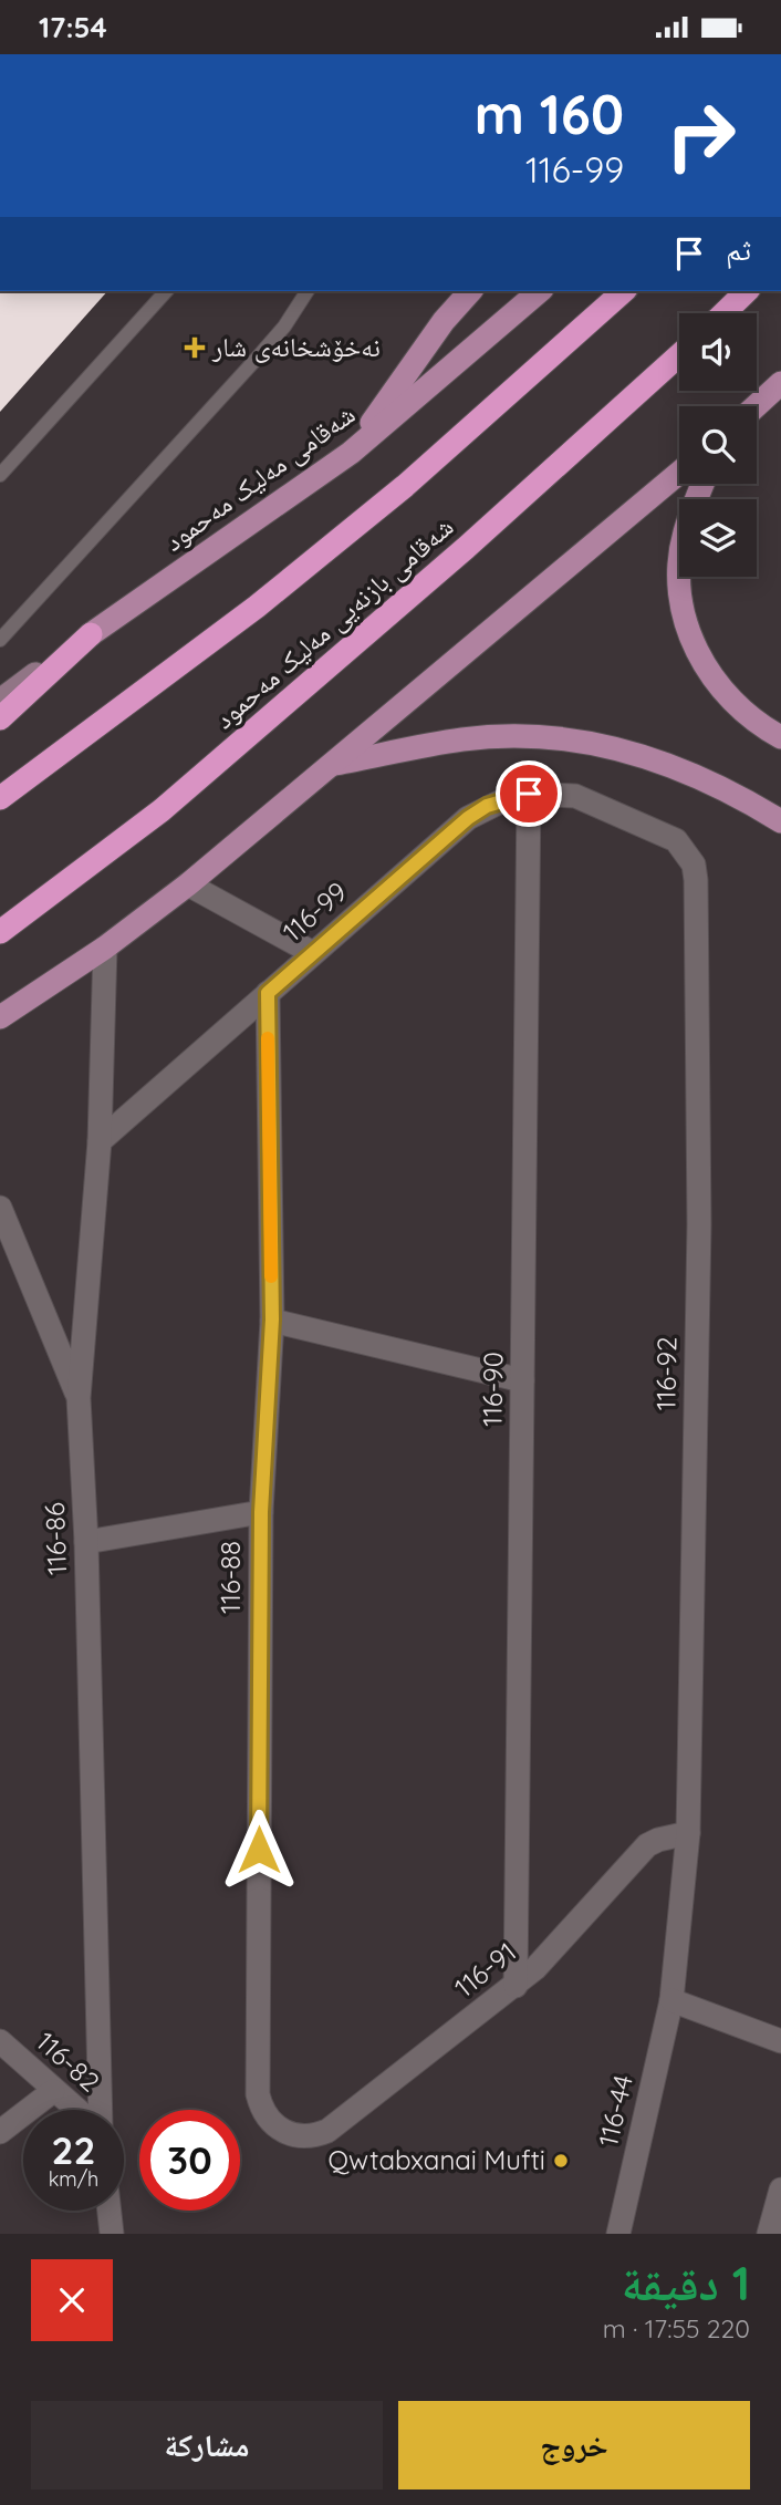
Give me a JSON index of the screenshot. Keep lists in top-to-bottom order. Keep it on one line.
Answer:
{"streets":{"highway":["شەقامی بازنەیی مەلیک مەحمود"],"main road":["شەقامی مەلیک مەحمود"],"street":["116-99","116-92","116-90","116-86","116-88","116-91","116-82","116-44"]},"crossings":[["116-99","116-92"],["116-99","116-90"],["116-99","116-86"],["116-99","116-88"],["116-92","116-91"],["116-92","116-44"],["116-90","116-91"],["116-88","116-91"]],"places":{"health":["نەخۆشخانەی شار"],"other":["Qwtabxanai Mufti"]},"page":{"status":"17:54","turn":["160 m","116-99"],"then":"ثم","speed":"22 km/h","limit":"30","heading":["1 دقيقة","220 m · 17:55"],"buttons":["خروج","مشاركة"]}}
